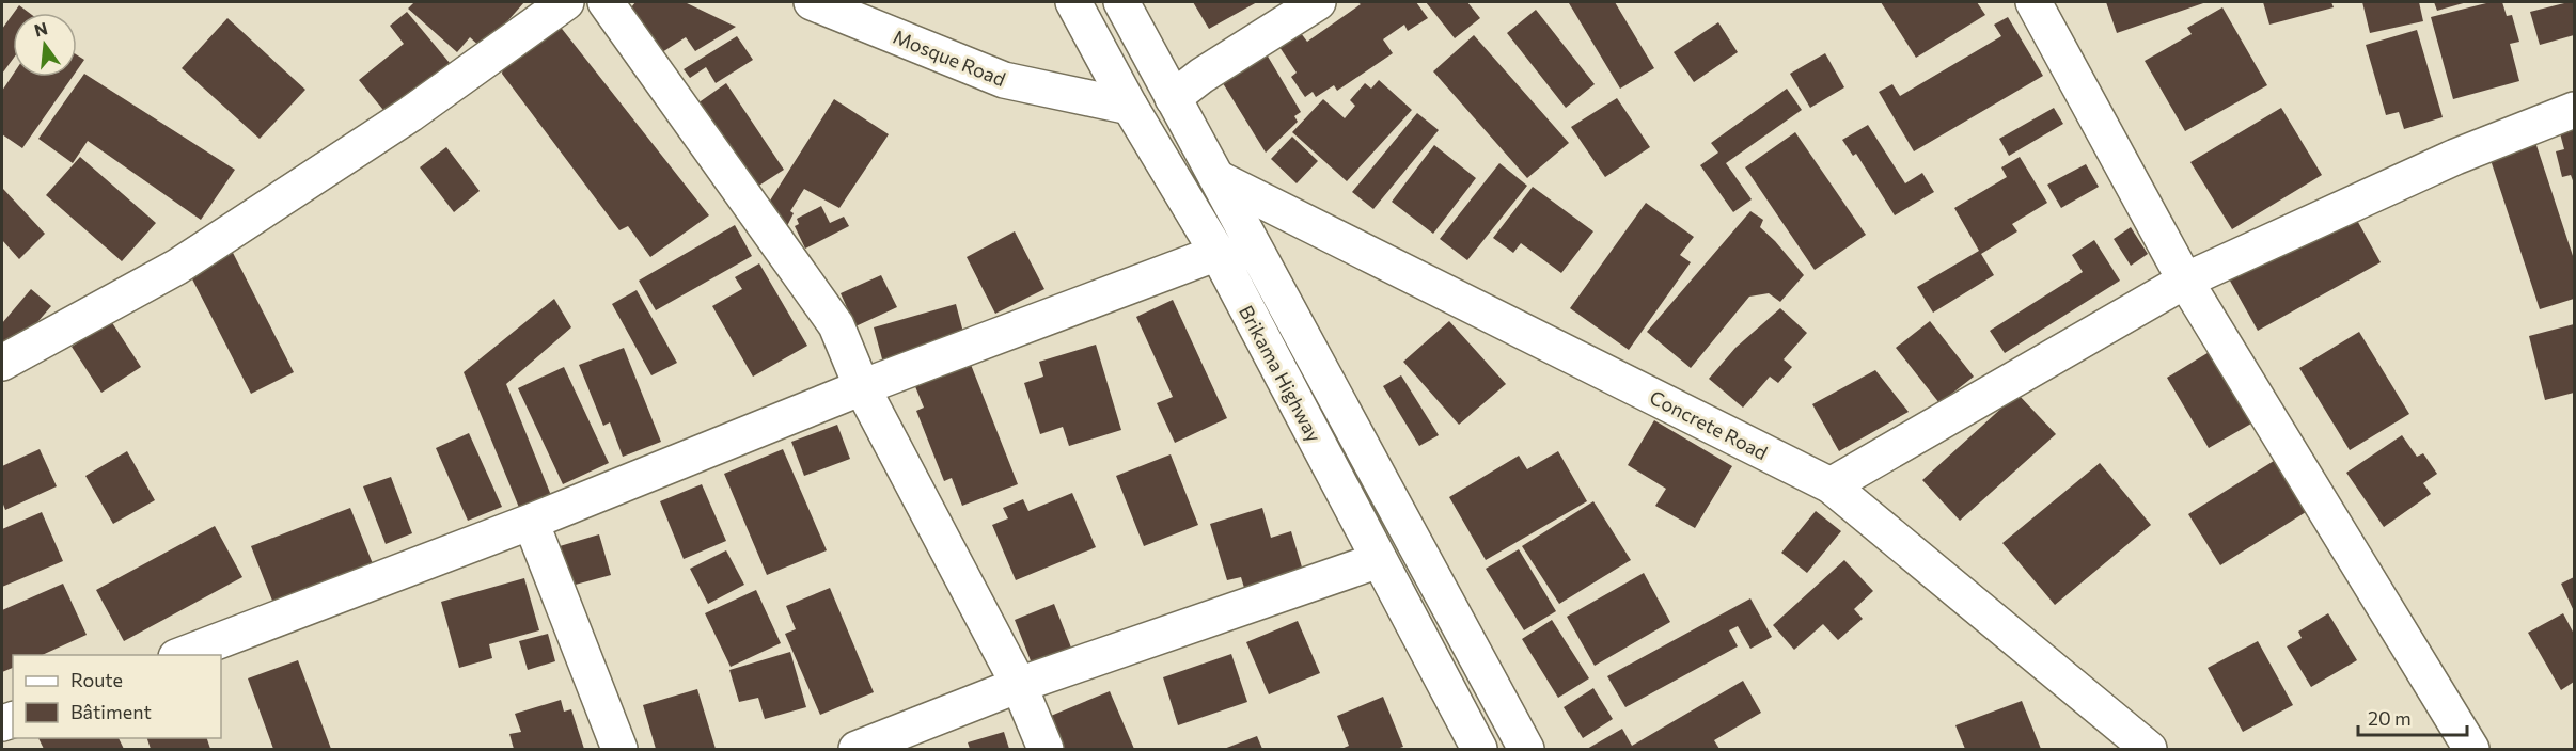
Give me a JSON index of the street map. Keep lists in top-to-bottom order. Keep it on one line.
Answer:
{"streets":{"main road":["Mosque Road","Brikama Highway","Concrete Road"]},"crossings":[["Mosque Road","Brikama Highway"],["Brikama Highway","Concrete Road"]],"legend":["Route","Bâtiment"],"scale_bar":"20 m","north":"top"}
